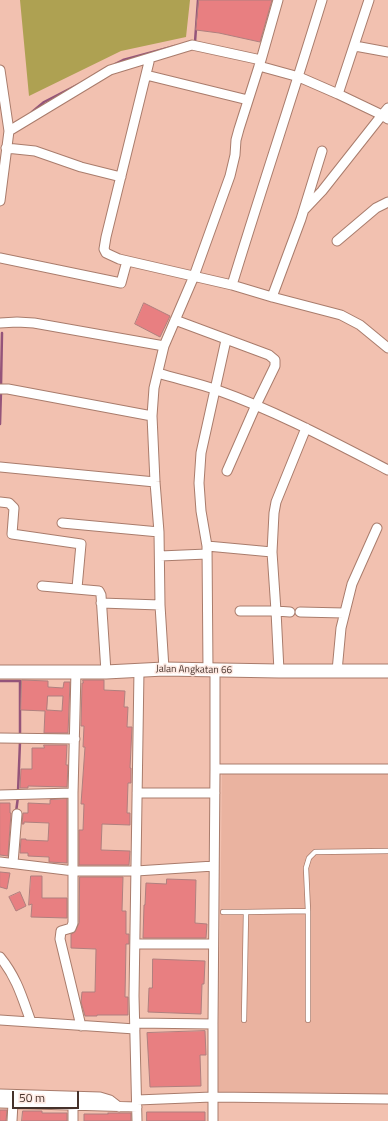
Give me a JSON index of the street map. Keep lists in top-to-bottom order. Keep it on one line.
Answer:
{"streets":{"street":["Jalan Angkatan 66"]},"scale_bar":"50 m"}
